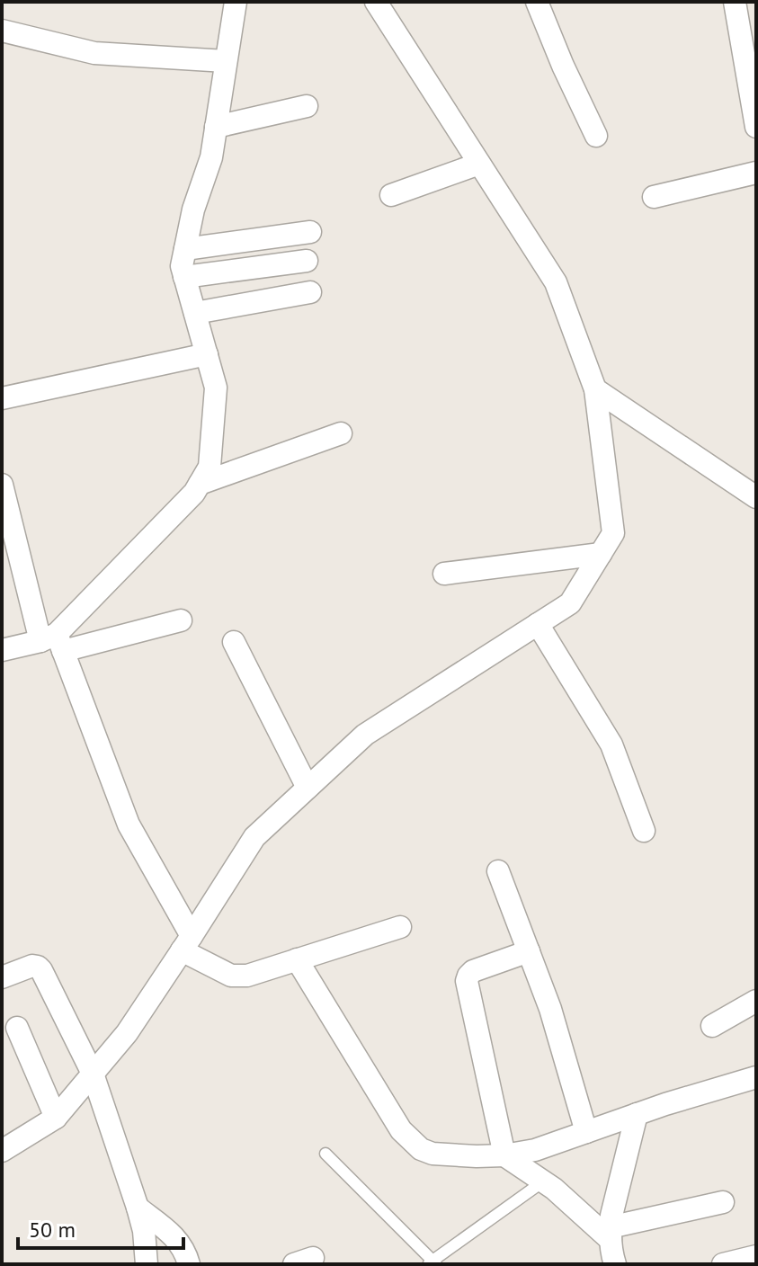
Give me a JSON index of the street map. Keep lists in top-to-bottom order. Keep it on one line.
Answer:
{"scale_bar":"50 m"}
